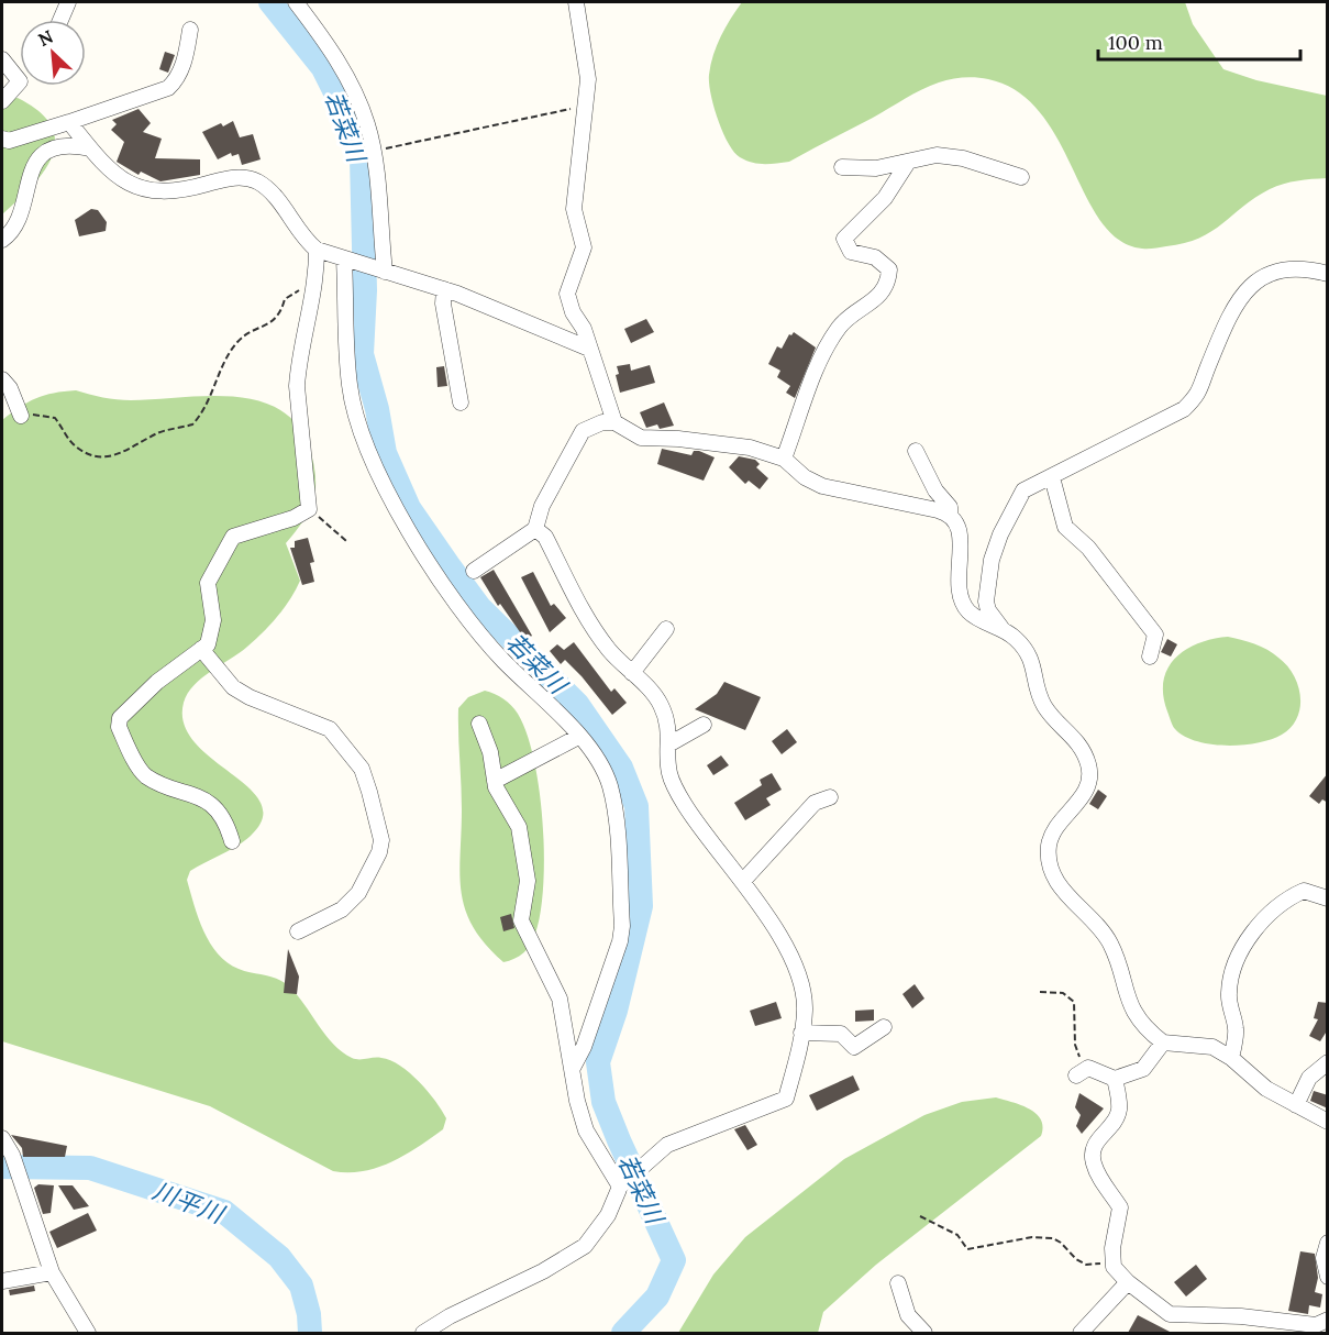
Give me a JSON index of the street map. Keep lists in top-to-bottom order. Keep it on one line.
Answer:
{"water":["若菜川","川平川"],"scale_bar":"100 m","north":"top left"}
